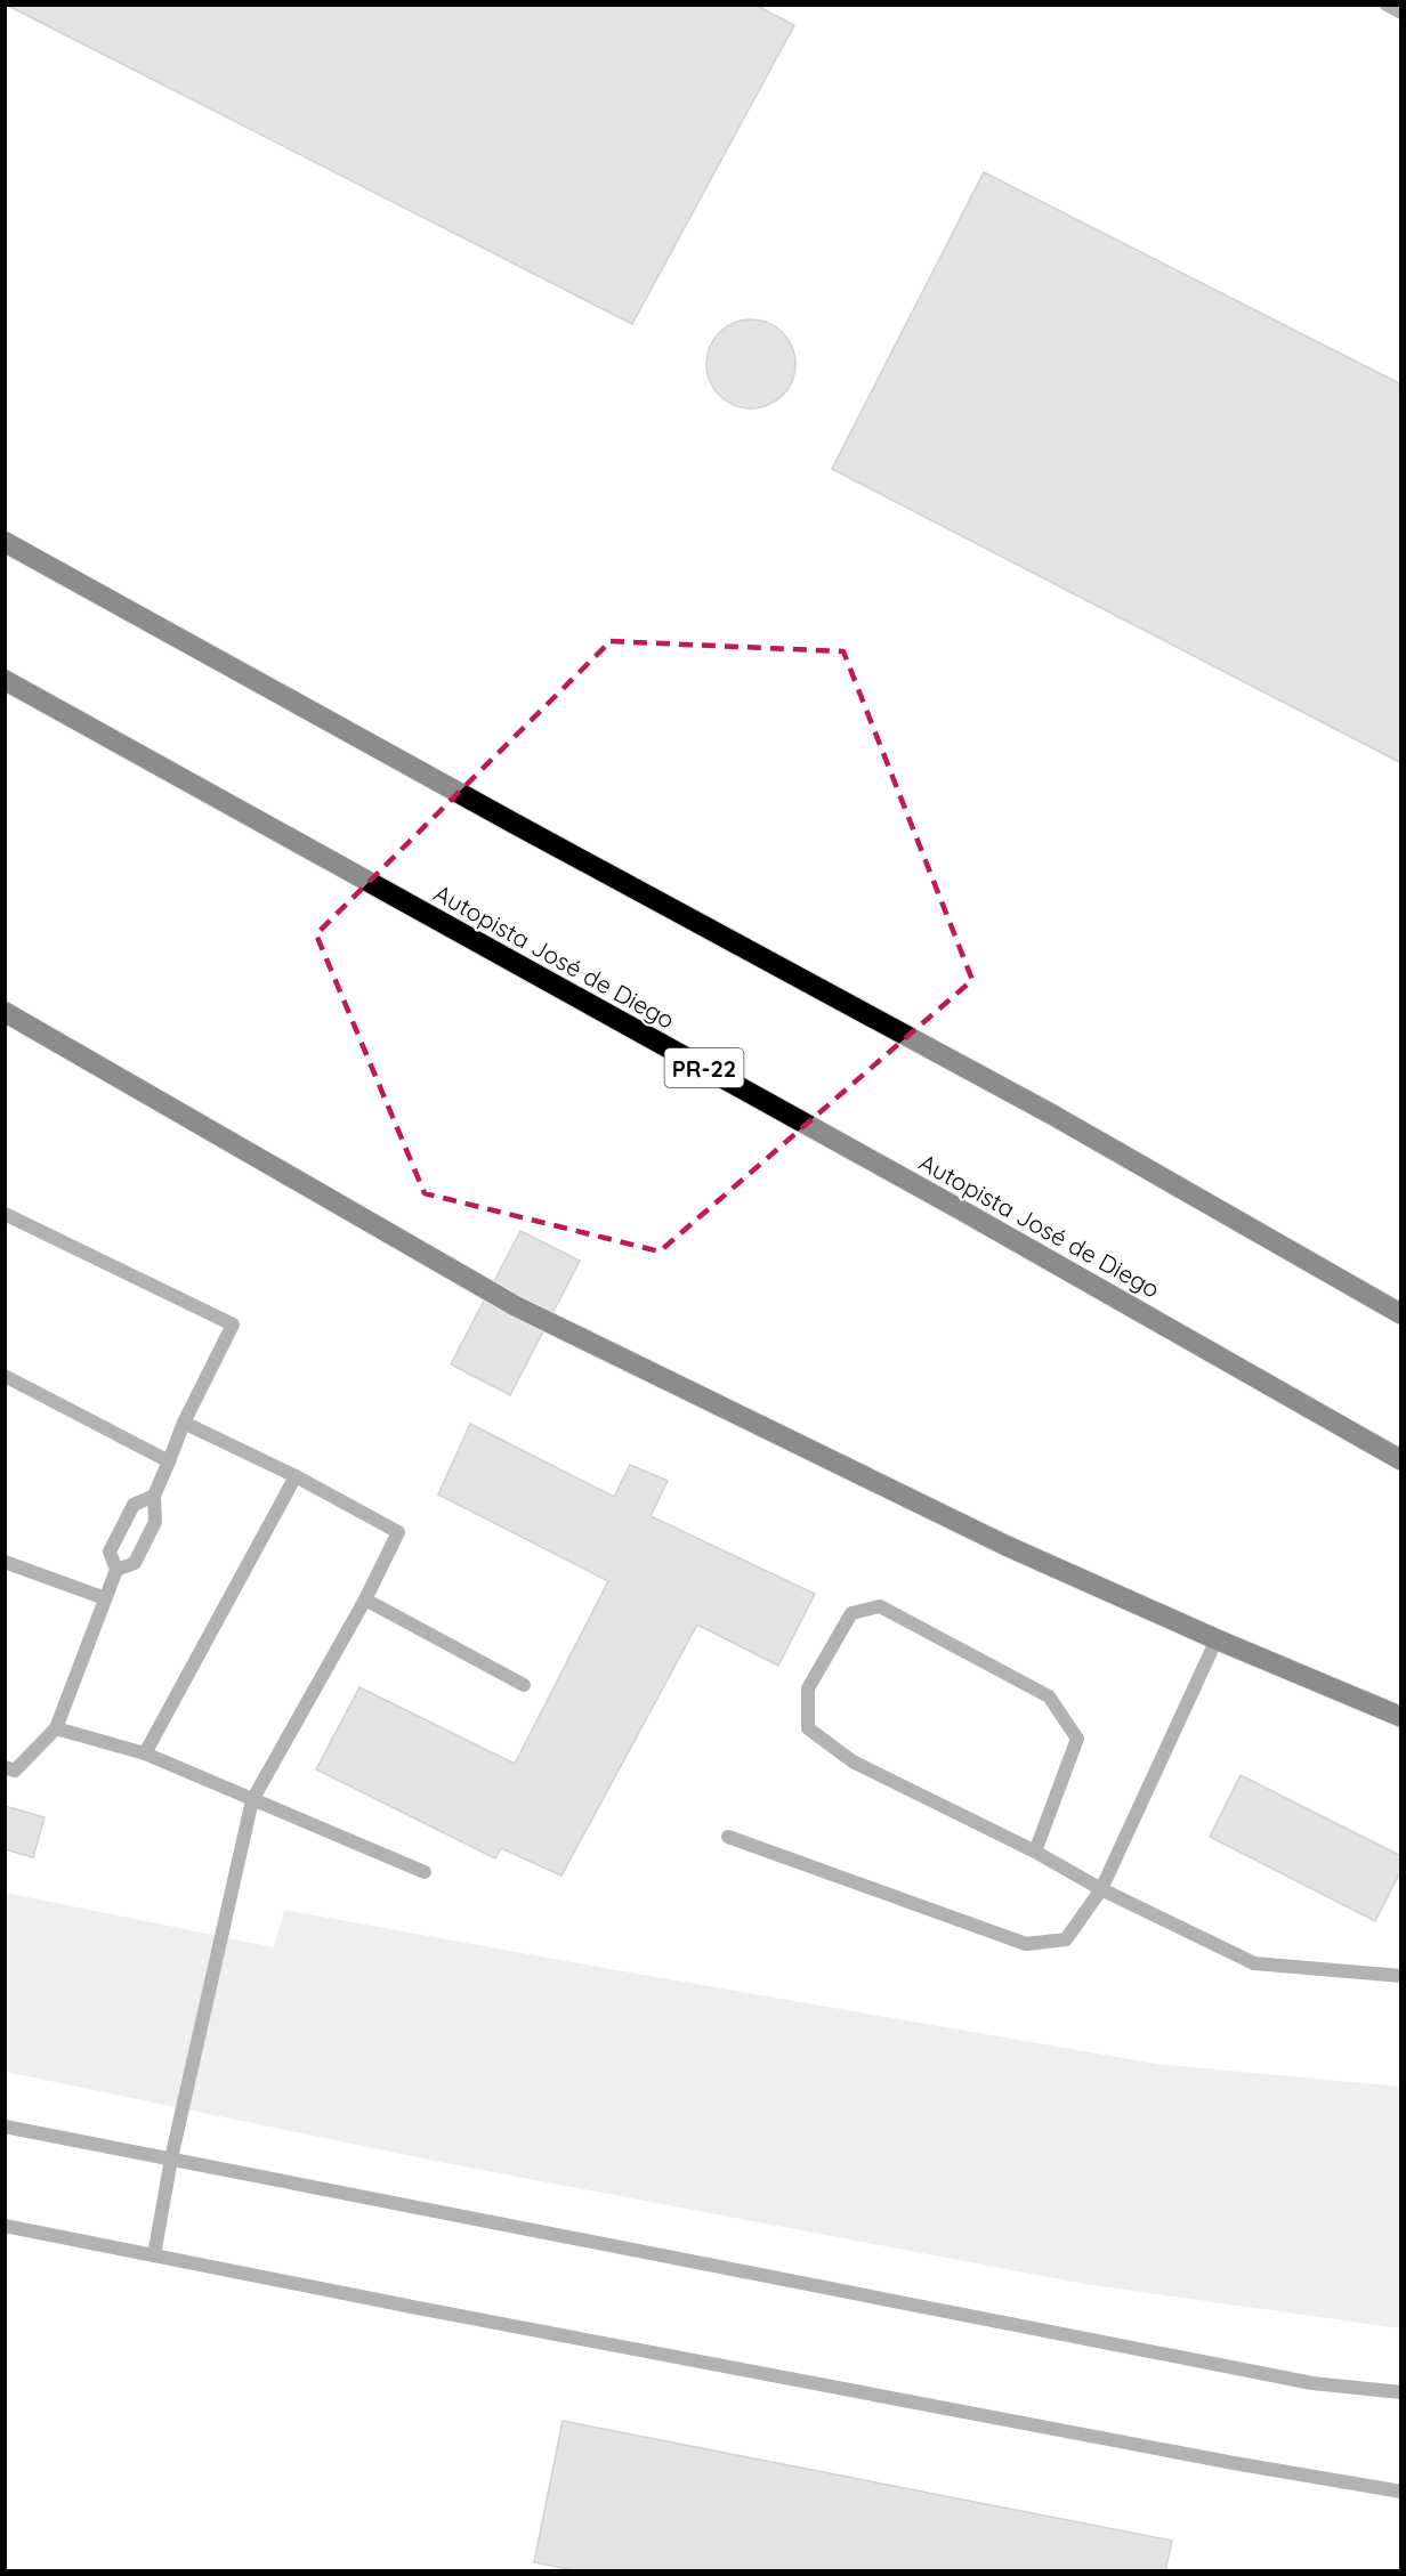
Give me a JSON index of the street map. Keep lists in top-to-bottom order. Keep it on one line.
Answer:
{"streets":{"highway":["Autopista José de Diego","PR-22"]}}
